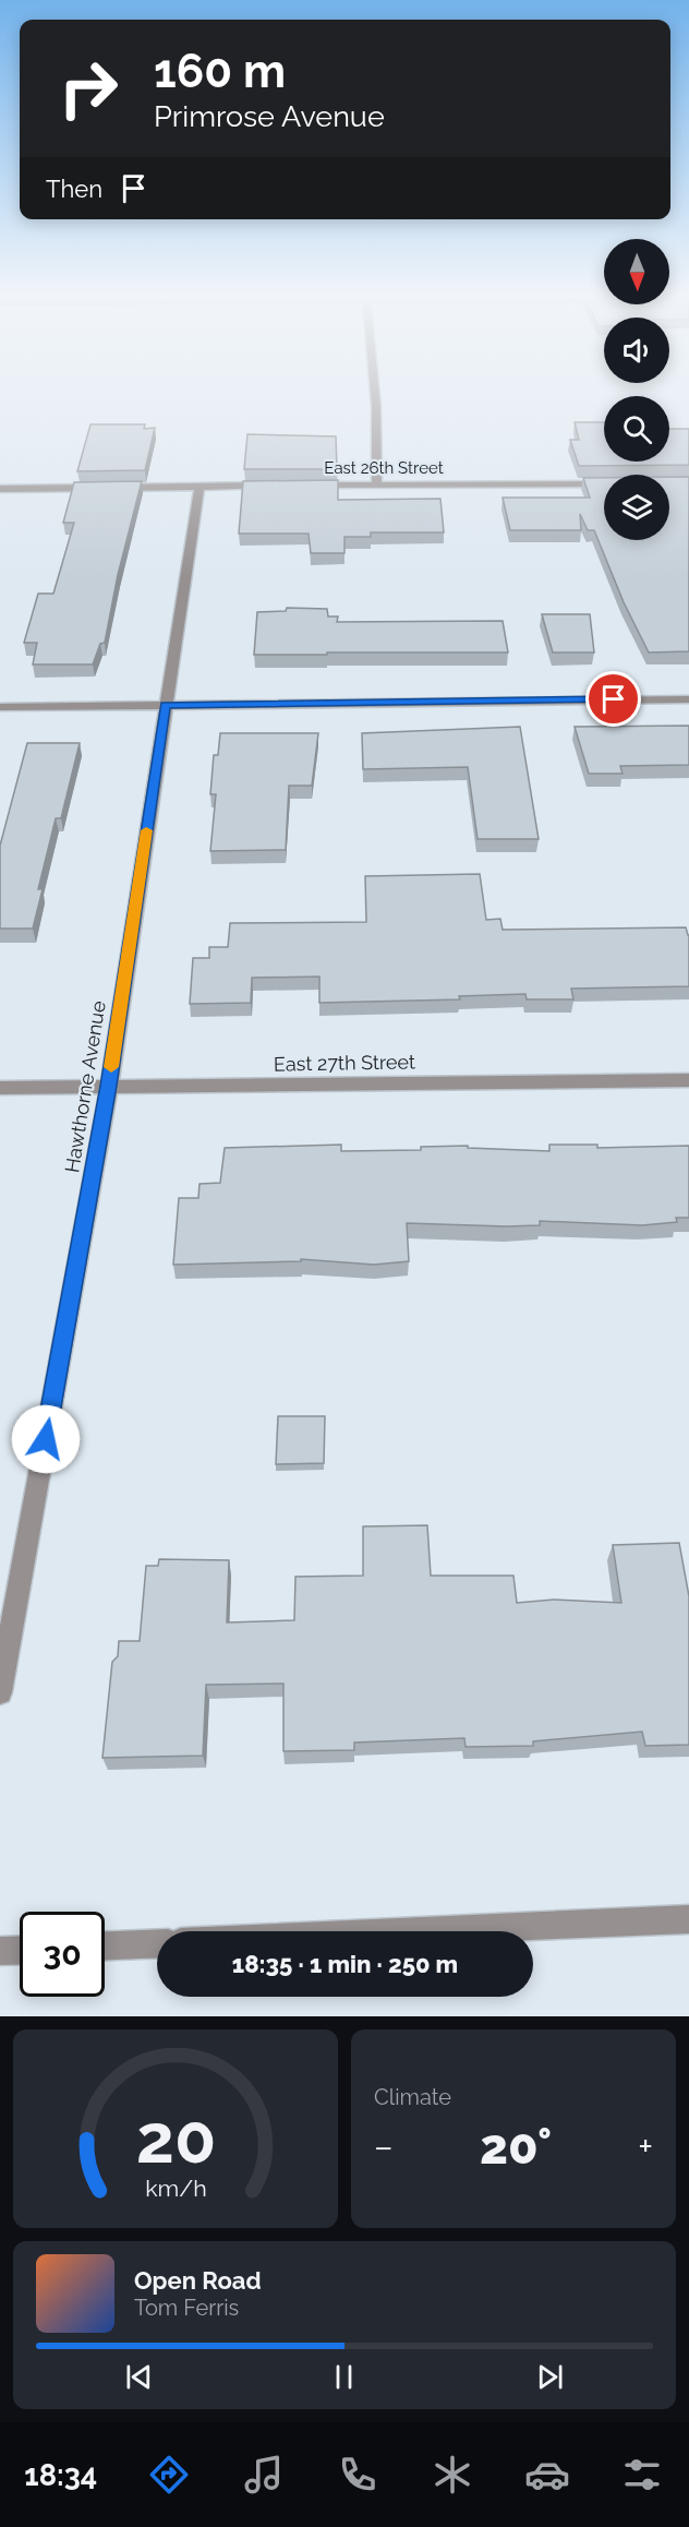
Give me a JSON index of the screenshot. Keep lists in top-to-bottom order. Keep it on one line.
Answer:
{"streets":{"street":["East 26th Street","East 27th Street","Hawthorne Avenue"]},"crossings":[["East 27th Street","Hawthorne Avenue"]],"north":"bottom","page":{"turn":["160 m","Primrose Avenue"],"then":"Then","limit":"30","trip":"18:35 · 1 min · 250 m","tile":"Climate","heat":["−","20°","+"],"song":["Open Road","Tom Ferris"],"tabs":"18:34","gauge":["20","km/h"]}}
